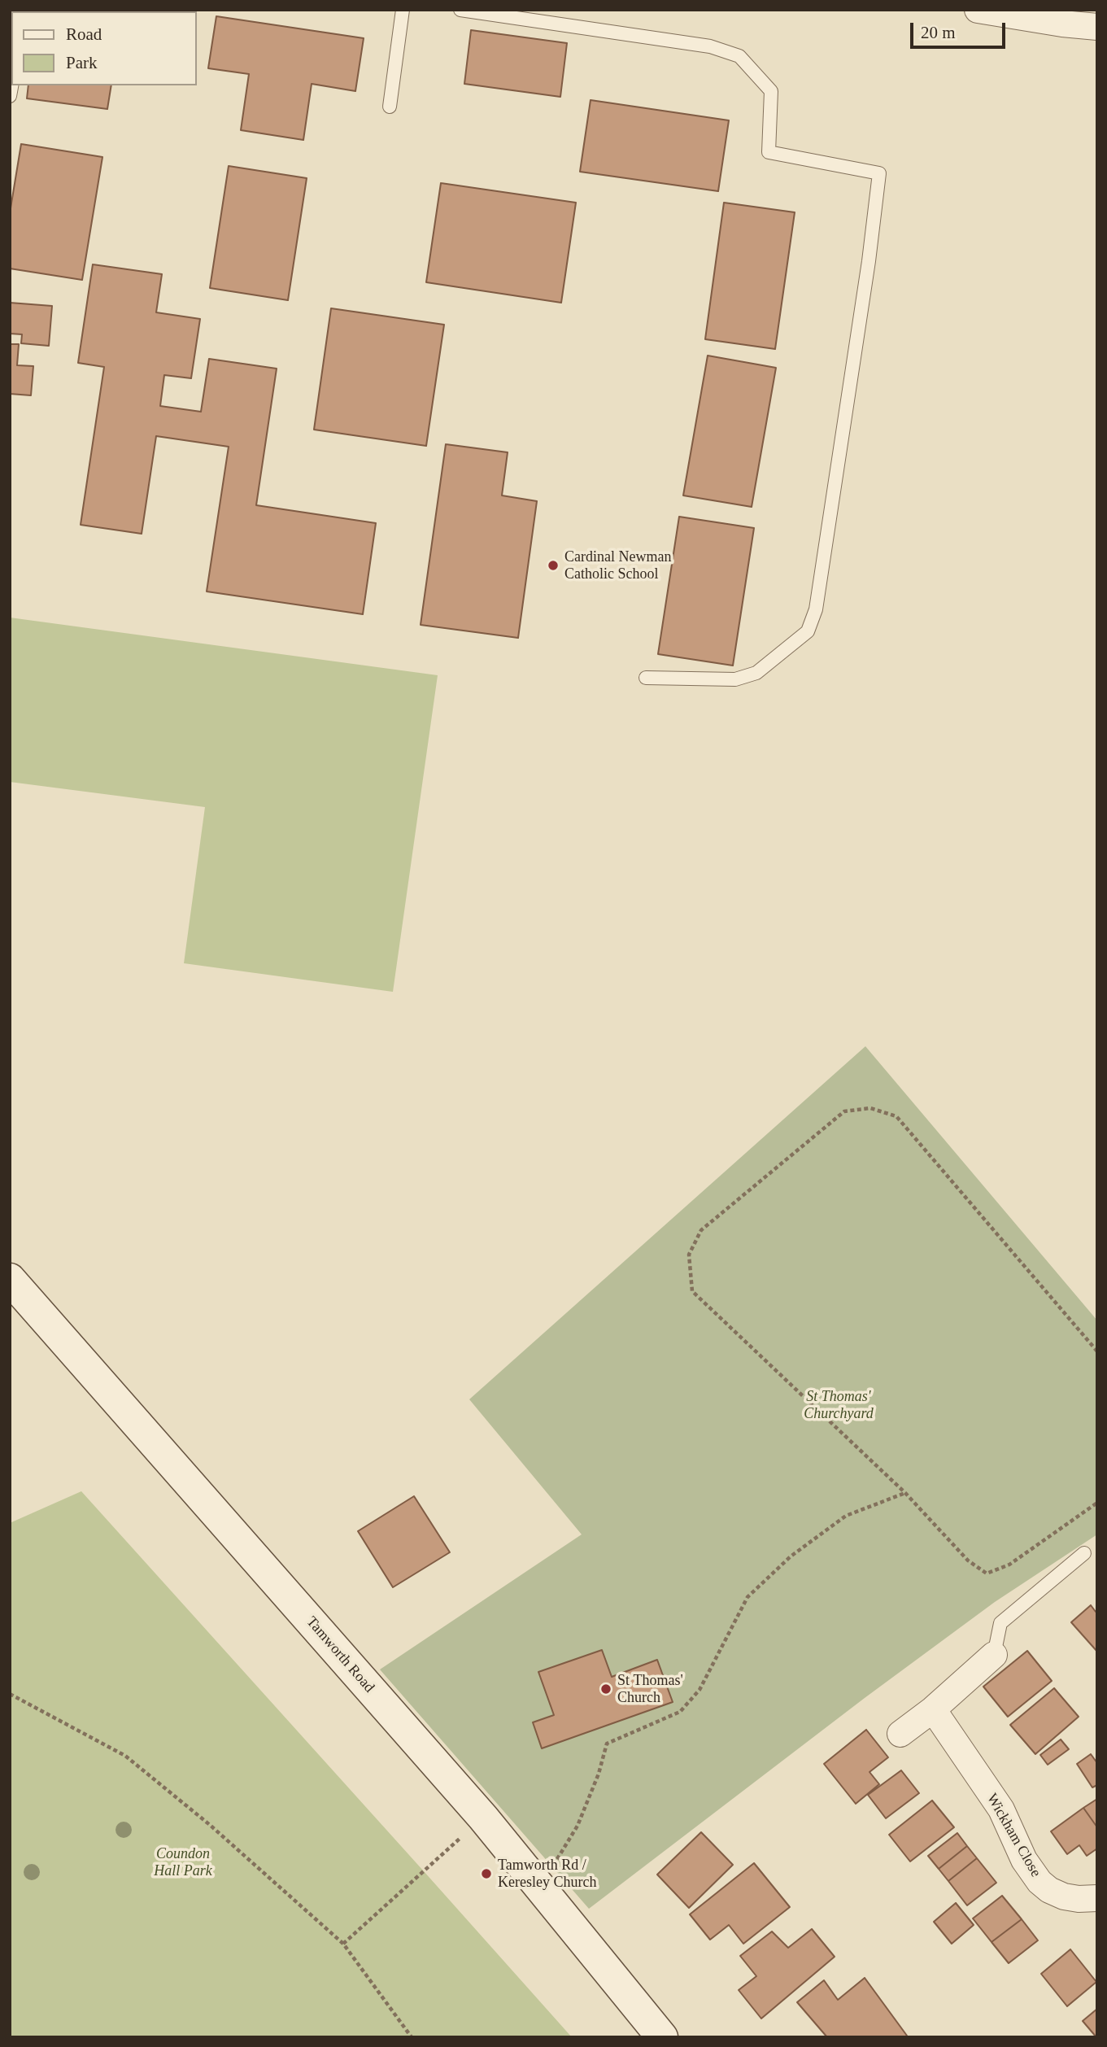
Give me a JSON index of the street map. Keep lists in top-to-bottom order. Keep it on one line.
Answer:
{"streets":{"main road":["Tamworth Road"],"street":["Wickham Close"]},"parks":["St Thomas' Churchyard","Coundon Hall Park"],"places":["Cardinal Newman Catholic School","St Thomas' Church","Tamworth Rd / Keresley Church"],"legend":["Road","Park"],"scale_bar":"20 m"}
